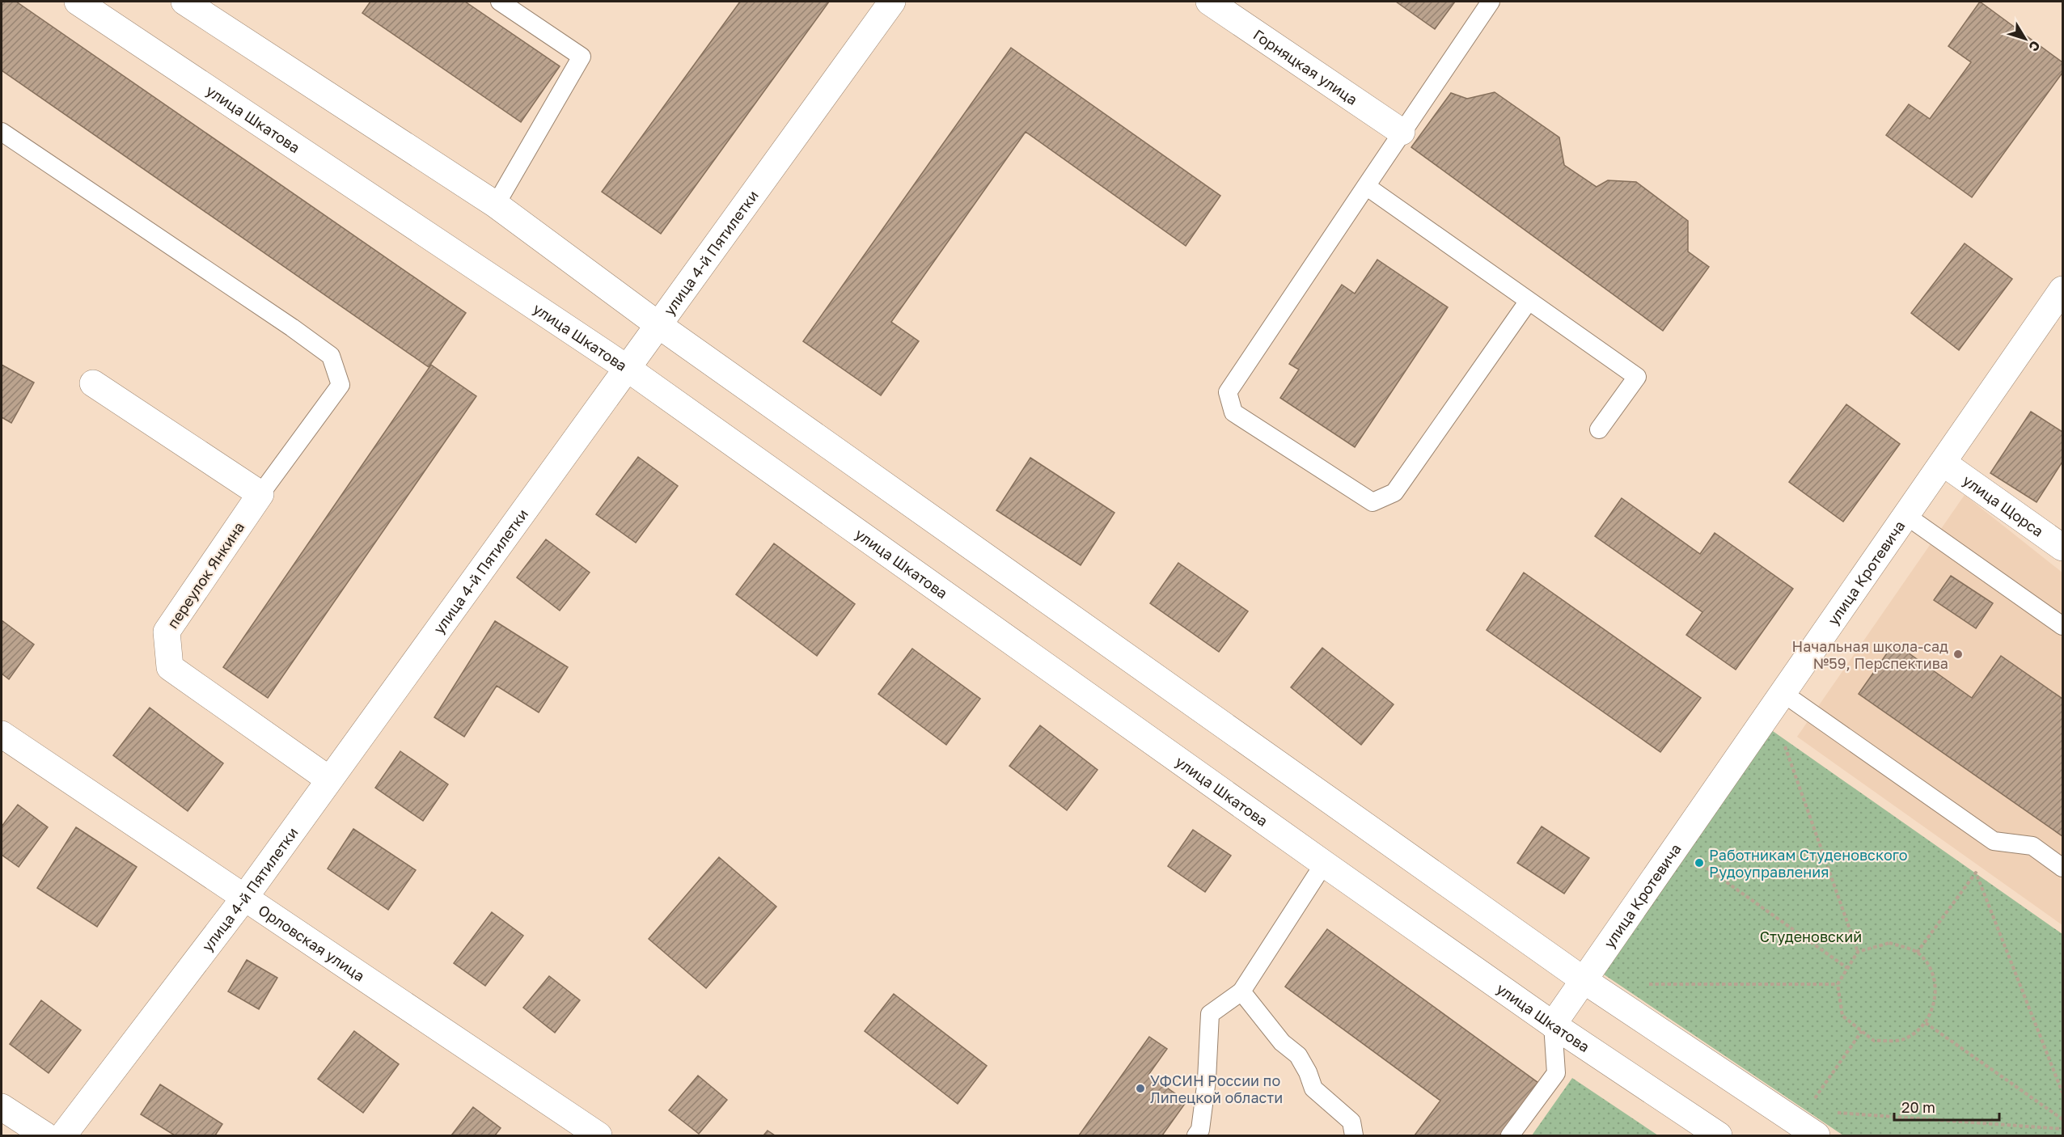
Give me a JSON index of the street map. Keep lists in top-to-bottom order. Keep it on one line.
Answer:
{"streets":{"street":["Горняцкая улица","улица Шкатова","улица 4-й Пятилетки","улица Щорса","улица Кротевича","переулок Янкина","Орловская улица"]},"crossings":[["улица Шкатова","улица 4-й Пятилетки"],["улица Шкатова","улица Кротевича"],["улица 4-й Пятилетки","переулок Янкина"],["улица 4-й Пятилетки","Орловская улица"],["улица Щорса","улица Кротевича"]],"parks":["Студеновский"],"places":["Начальная школа-сад №59, Перспектива","Работникам Студеновского Рудоуправления","УФСИН России по Липецкой области"],"scale_bar":"20 m","north":"bottom right"}
